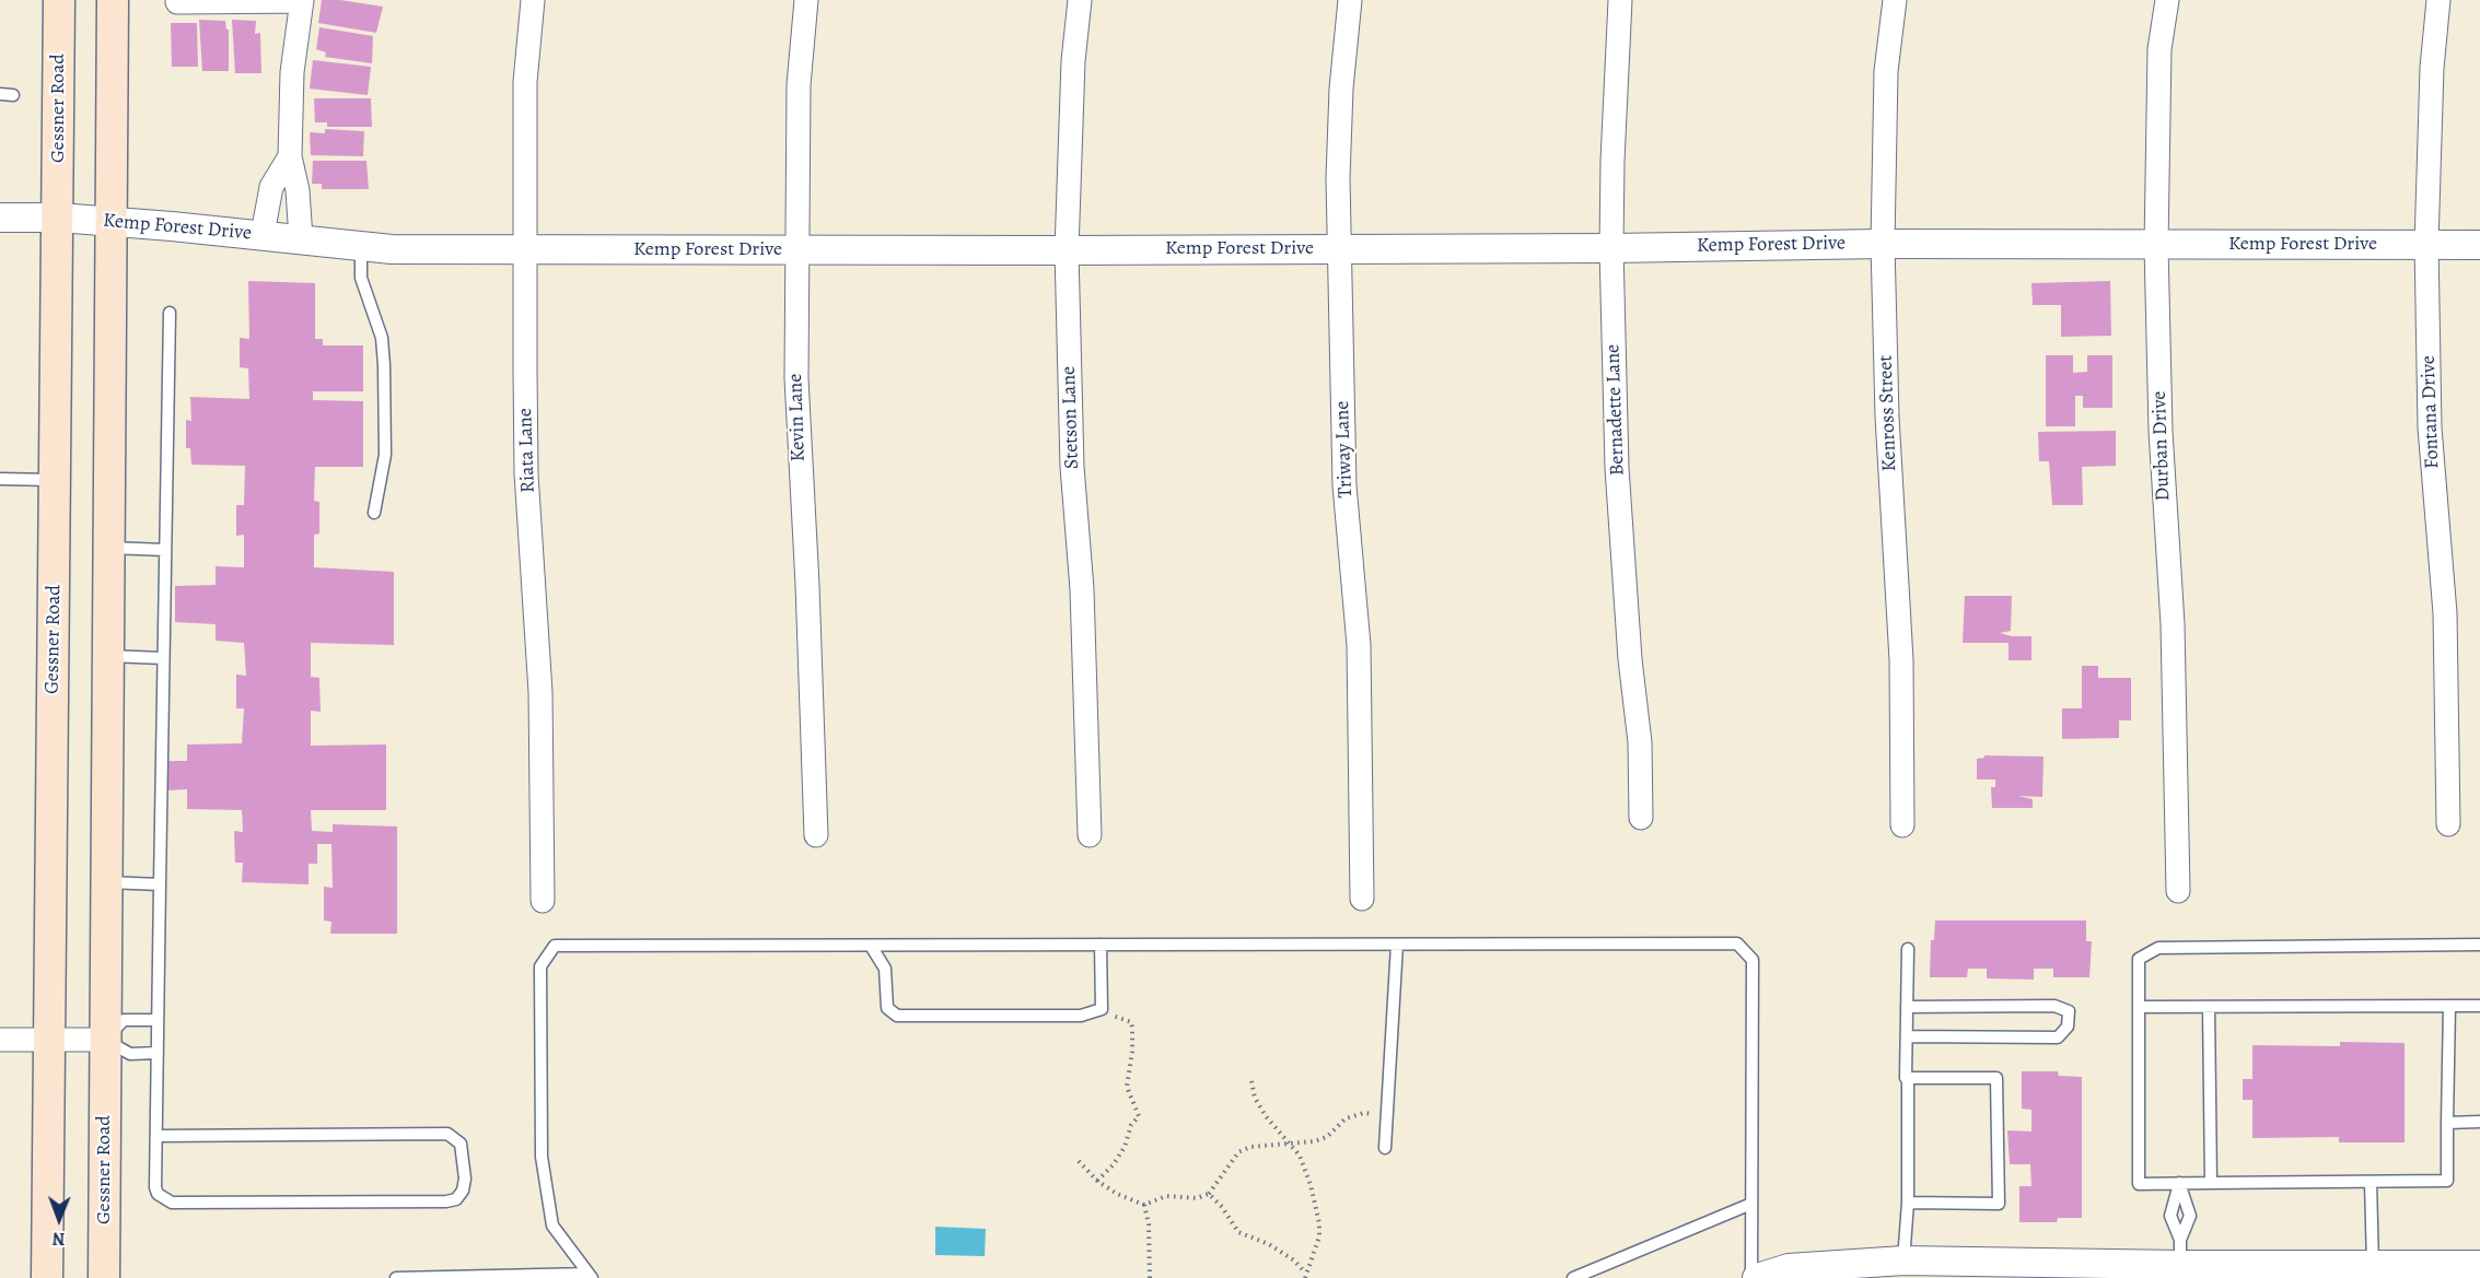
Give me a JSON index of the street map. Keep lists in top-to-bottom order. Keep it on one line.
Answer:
{"streets":{"main road":["Gessner Road"],"street":["Kemp Forest Drive","Bernadette Lane","Fontana Drive","Kenross Street","Kevin Lane","Stetson Lane","Durban Drive","Triway Lane","Riata Lane"]},"crossings":[["Gessner Road","Kemp Forest Drive"],["Kemp Forest Drive","Bernadette Lane"],["Kemp Forest Drive","Fontana Drive"],["Kemp Forest Drive","Kenross Street"],["Kemp Forest Drive","Kevin Lane"],["Kemp Forest Drive","Stetson Lane"],["Kemp Forest Drive","Durban Drive"],["Kemp Forest Drive","Triway Lane"],["Kemp Forest Drive","Riata Lane"]],"north":"bottom"}
